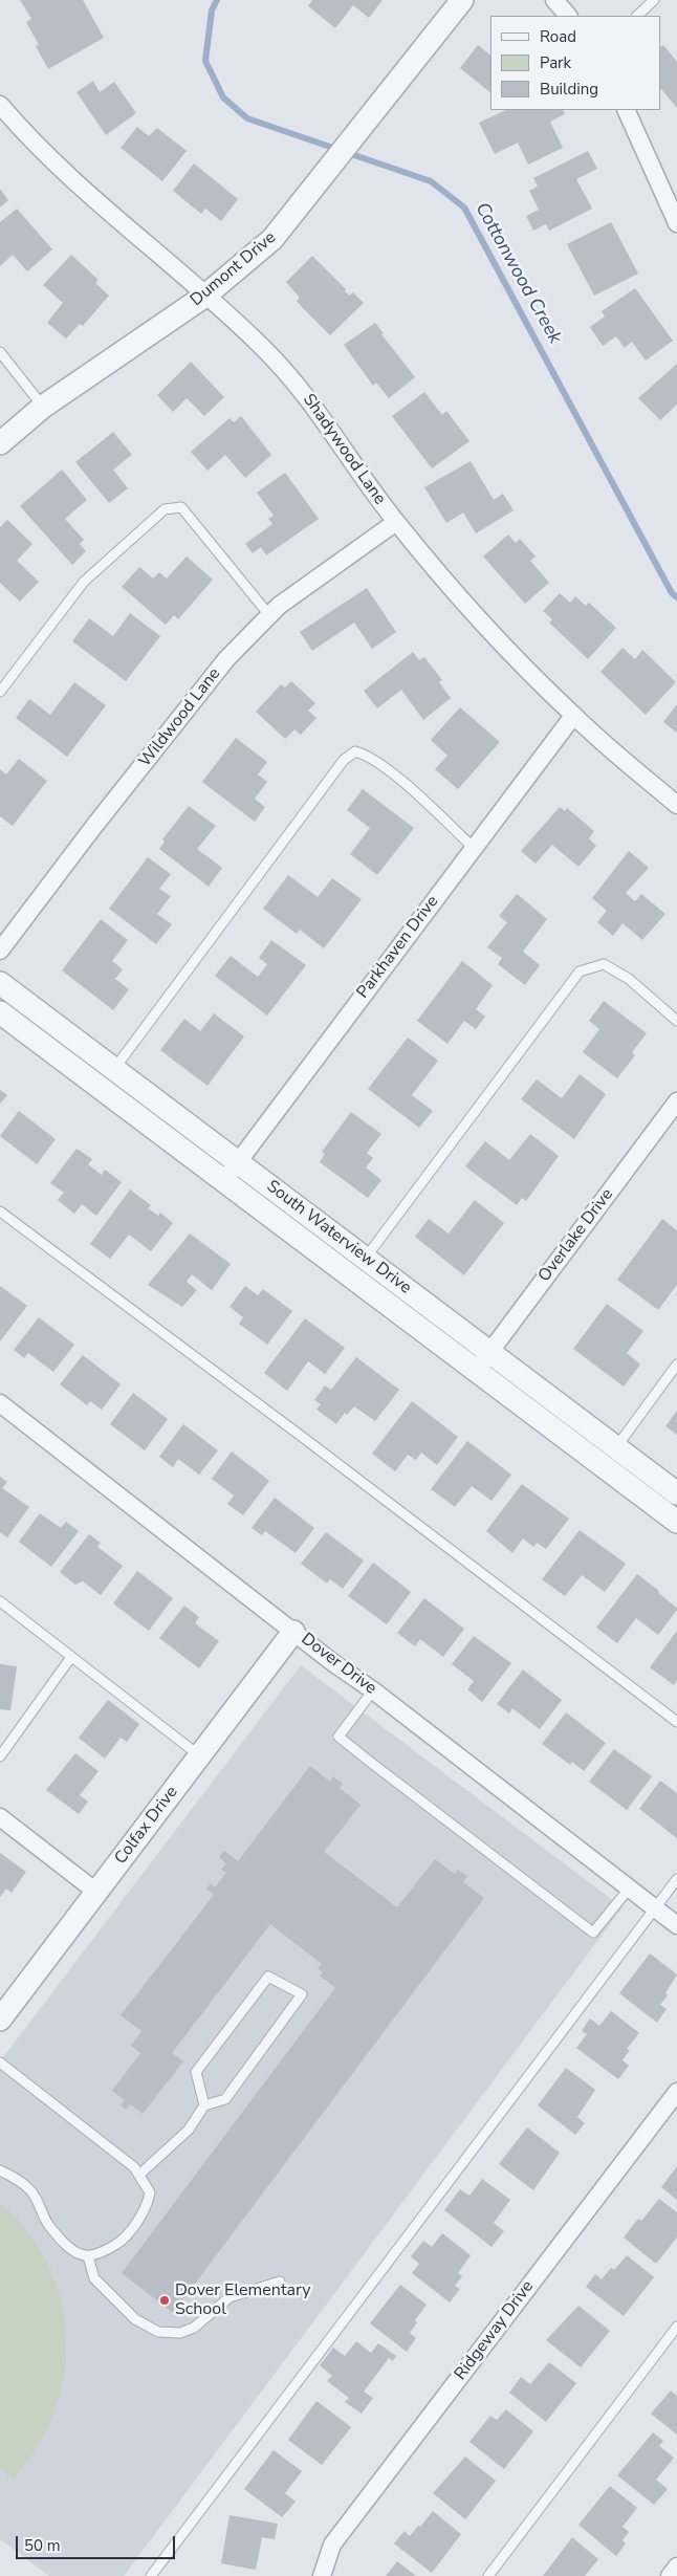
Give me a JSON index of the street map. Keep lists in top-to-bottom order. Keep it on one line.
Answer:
{"streets":{"street":["Dumont Drive","Shadywood Lane","Wildwood Lane","Parkhaven Drive","Overlake Drive","South Waterview Drive","Dover Drive","Colfax Drive","Ridgeway Drive"]},"crossings":[["Dumont Drive","Shadywood Lane"],["Shadywood Lane","Wildwood Lane"],["Shadywood Lane","Parkhaven Drive"],["Parkhaven Drive","South Waterview Drive"],["Overlake Drive","South Waterview Drive"],["Dover Drive","Colfax Drive"]],"water":["Cottonwood Creek"],"places":["Dover Elementary School"],"legend":["Road","Park","Building"],"scale_bar":"50 m"}
